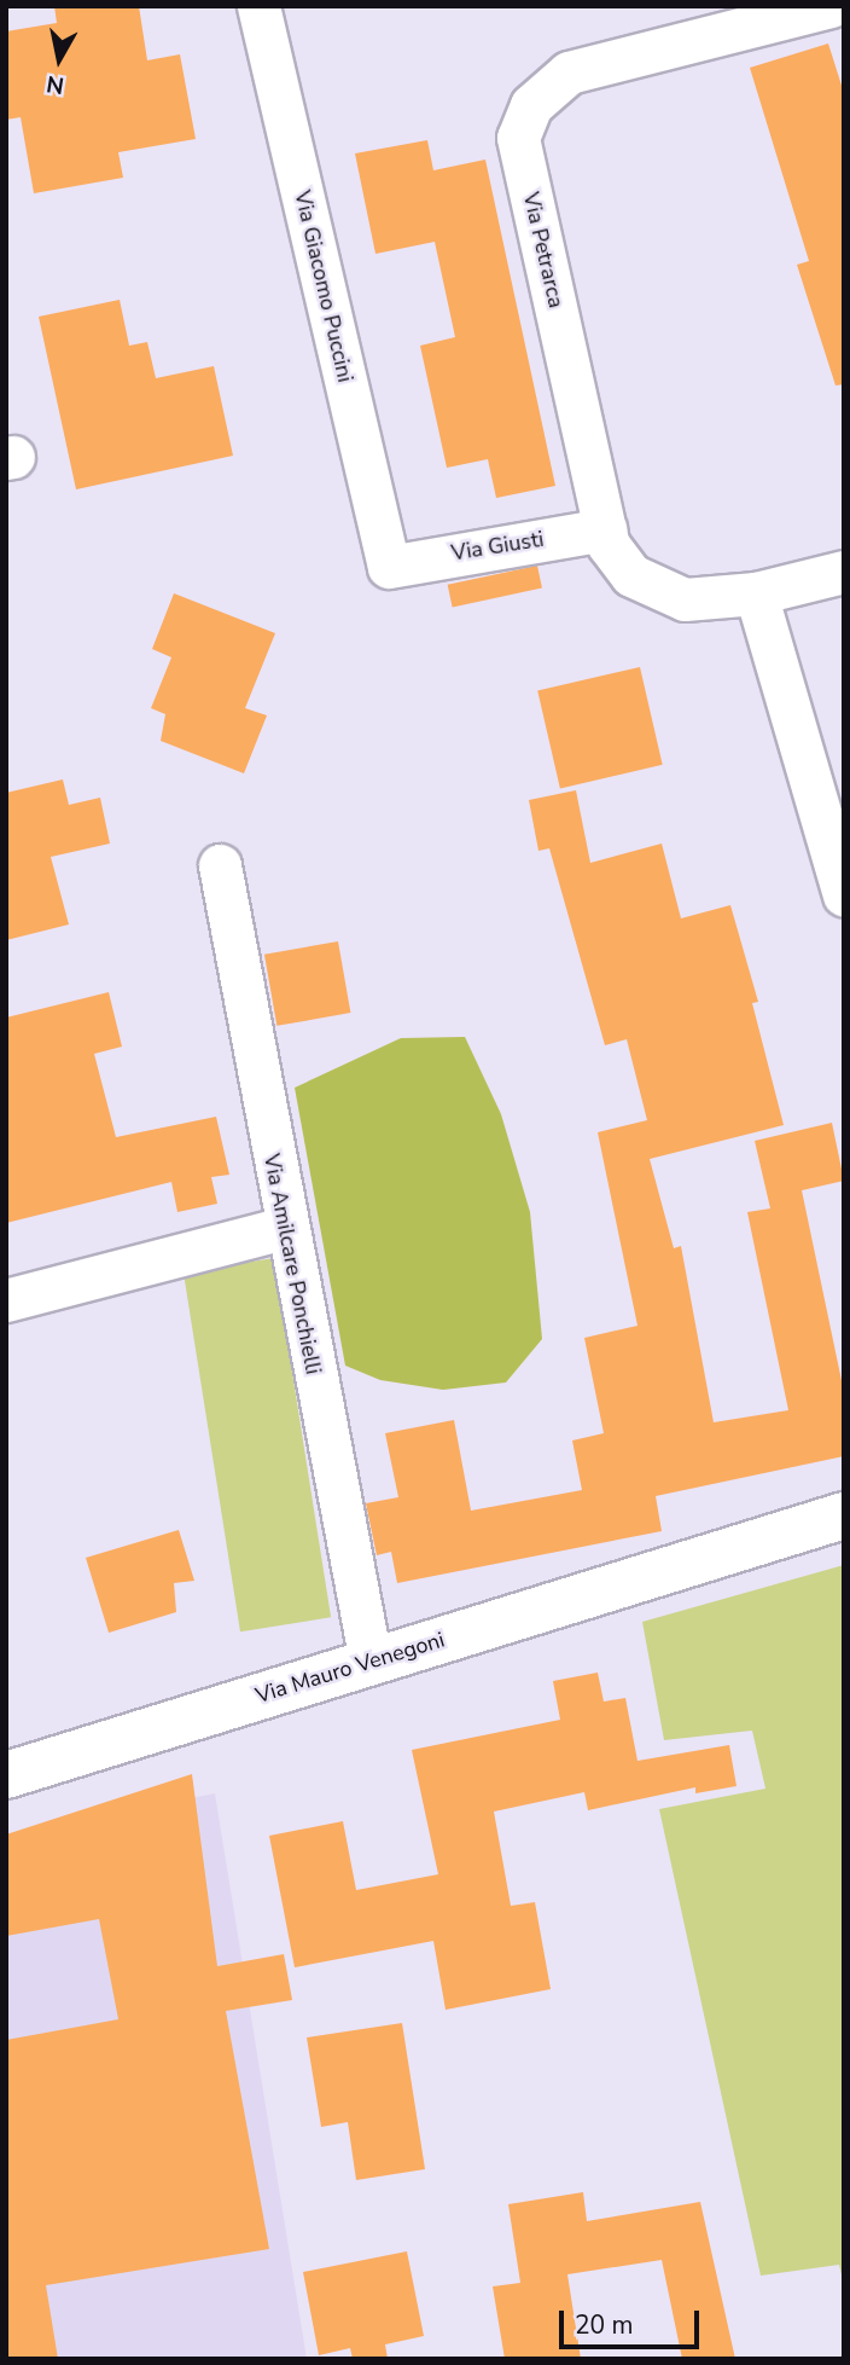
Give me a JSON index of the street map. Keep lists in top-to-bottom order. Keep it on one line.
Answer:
{"streets":{"main road":["Via Mauro Venegoni"],"street":["Via Petrarca","Via Giacomo Puccini","Via Giusti","Via Amilcare Ponchielli"]},"crossings":[["Via Petrarca","Via Giusti"],["Via Giacomo Puccini","Via Giusti"],["Via Amilcare Ponchielli","Via Mauro Venegoni"]],"scale_bar":"20 m","north":"bottom"}
